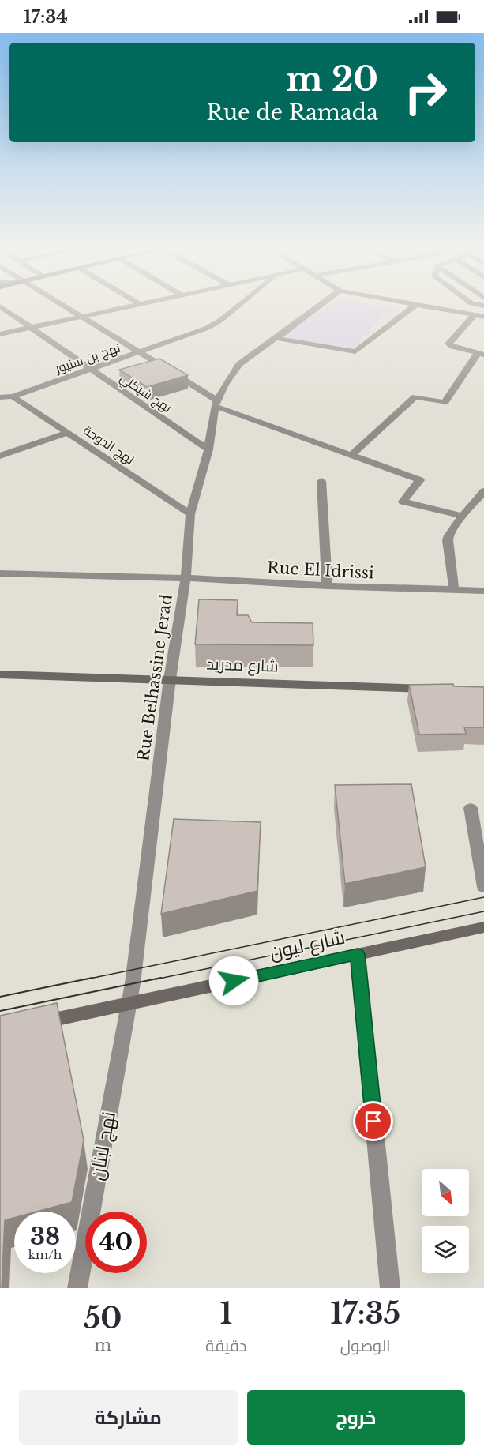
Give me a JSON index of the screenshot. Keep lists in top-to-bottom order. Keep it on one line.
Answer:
{"streets":{"street":["نهج بن سنيور","نهج شيكلي","نهج الدوحة","Rue El Idrissi","شارع مدريد","Rue Belhassine Jerad","شارع ليون","نهج لبنان"]},"crossings":[["نهج بن سنيور","نهج شيكلي"],["نهج بن سنيور","نهج الدوحة"],["نهج شيكلي","Rue Belhassine Jerad"],["نهج الدوحة","Rue Belhassine Jerad"],["Rue El Idrissi","Rue Belhassine Jerad"],["شارع مدريد","Rue Belhassine Jerad"],["Rue Belhassine Jerad","شارع ليون"],["Rue Belhassine Jerad","نهج لبنان"],["شارع ليون","نهج لبنان"]],"north":"bottom right","page":{"status":"17:34","turn":["20 m","Rue de Ramada"],"speed":"38 km/h","limit":"40","eta":["17:35","الوصول","1","دقيقة","50","m"],"buttons":["خروج","مشاركة"]}}
